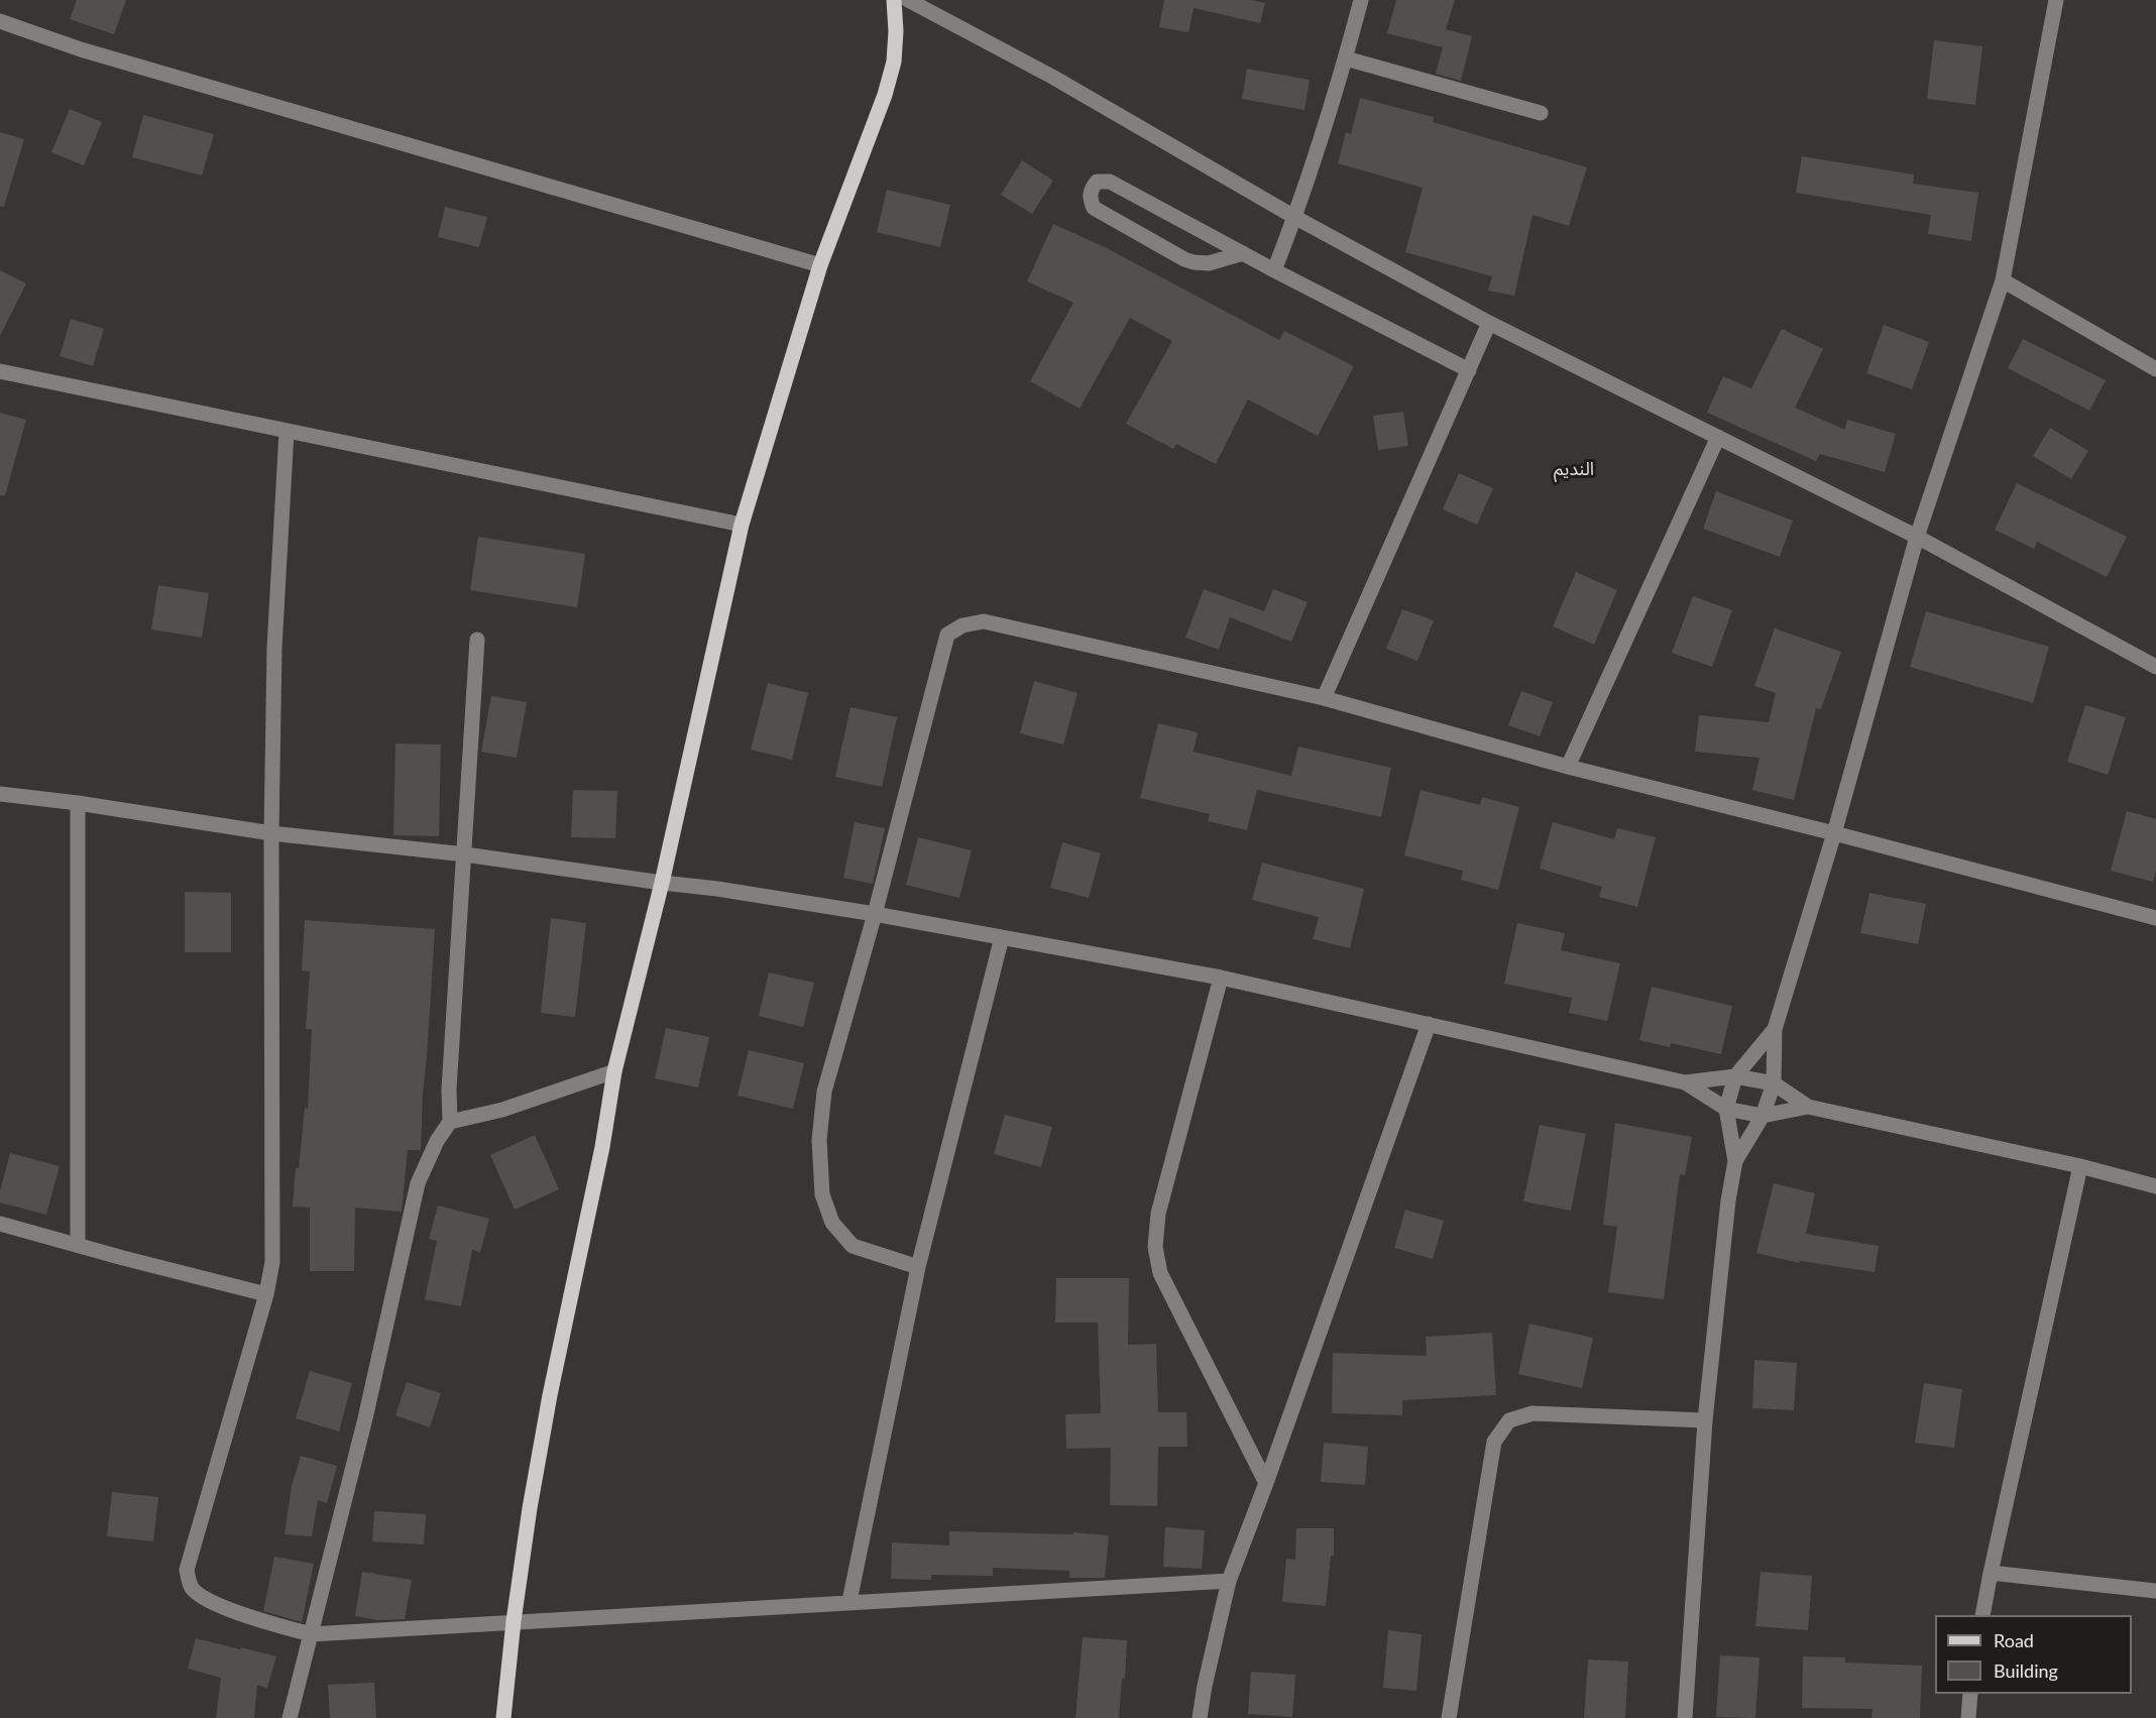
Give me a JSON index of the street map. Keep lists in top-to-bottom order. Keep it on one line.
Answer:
{"districts":["النديم"],"legend":["Road","Building"]}
